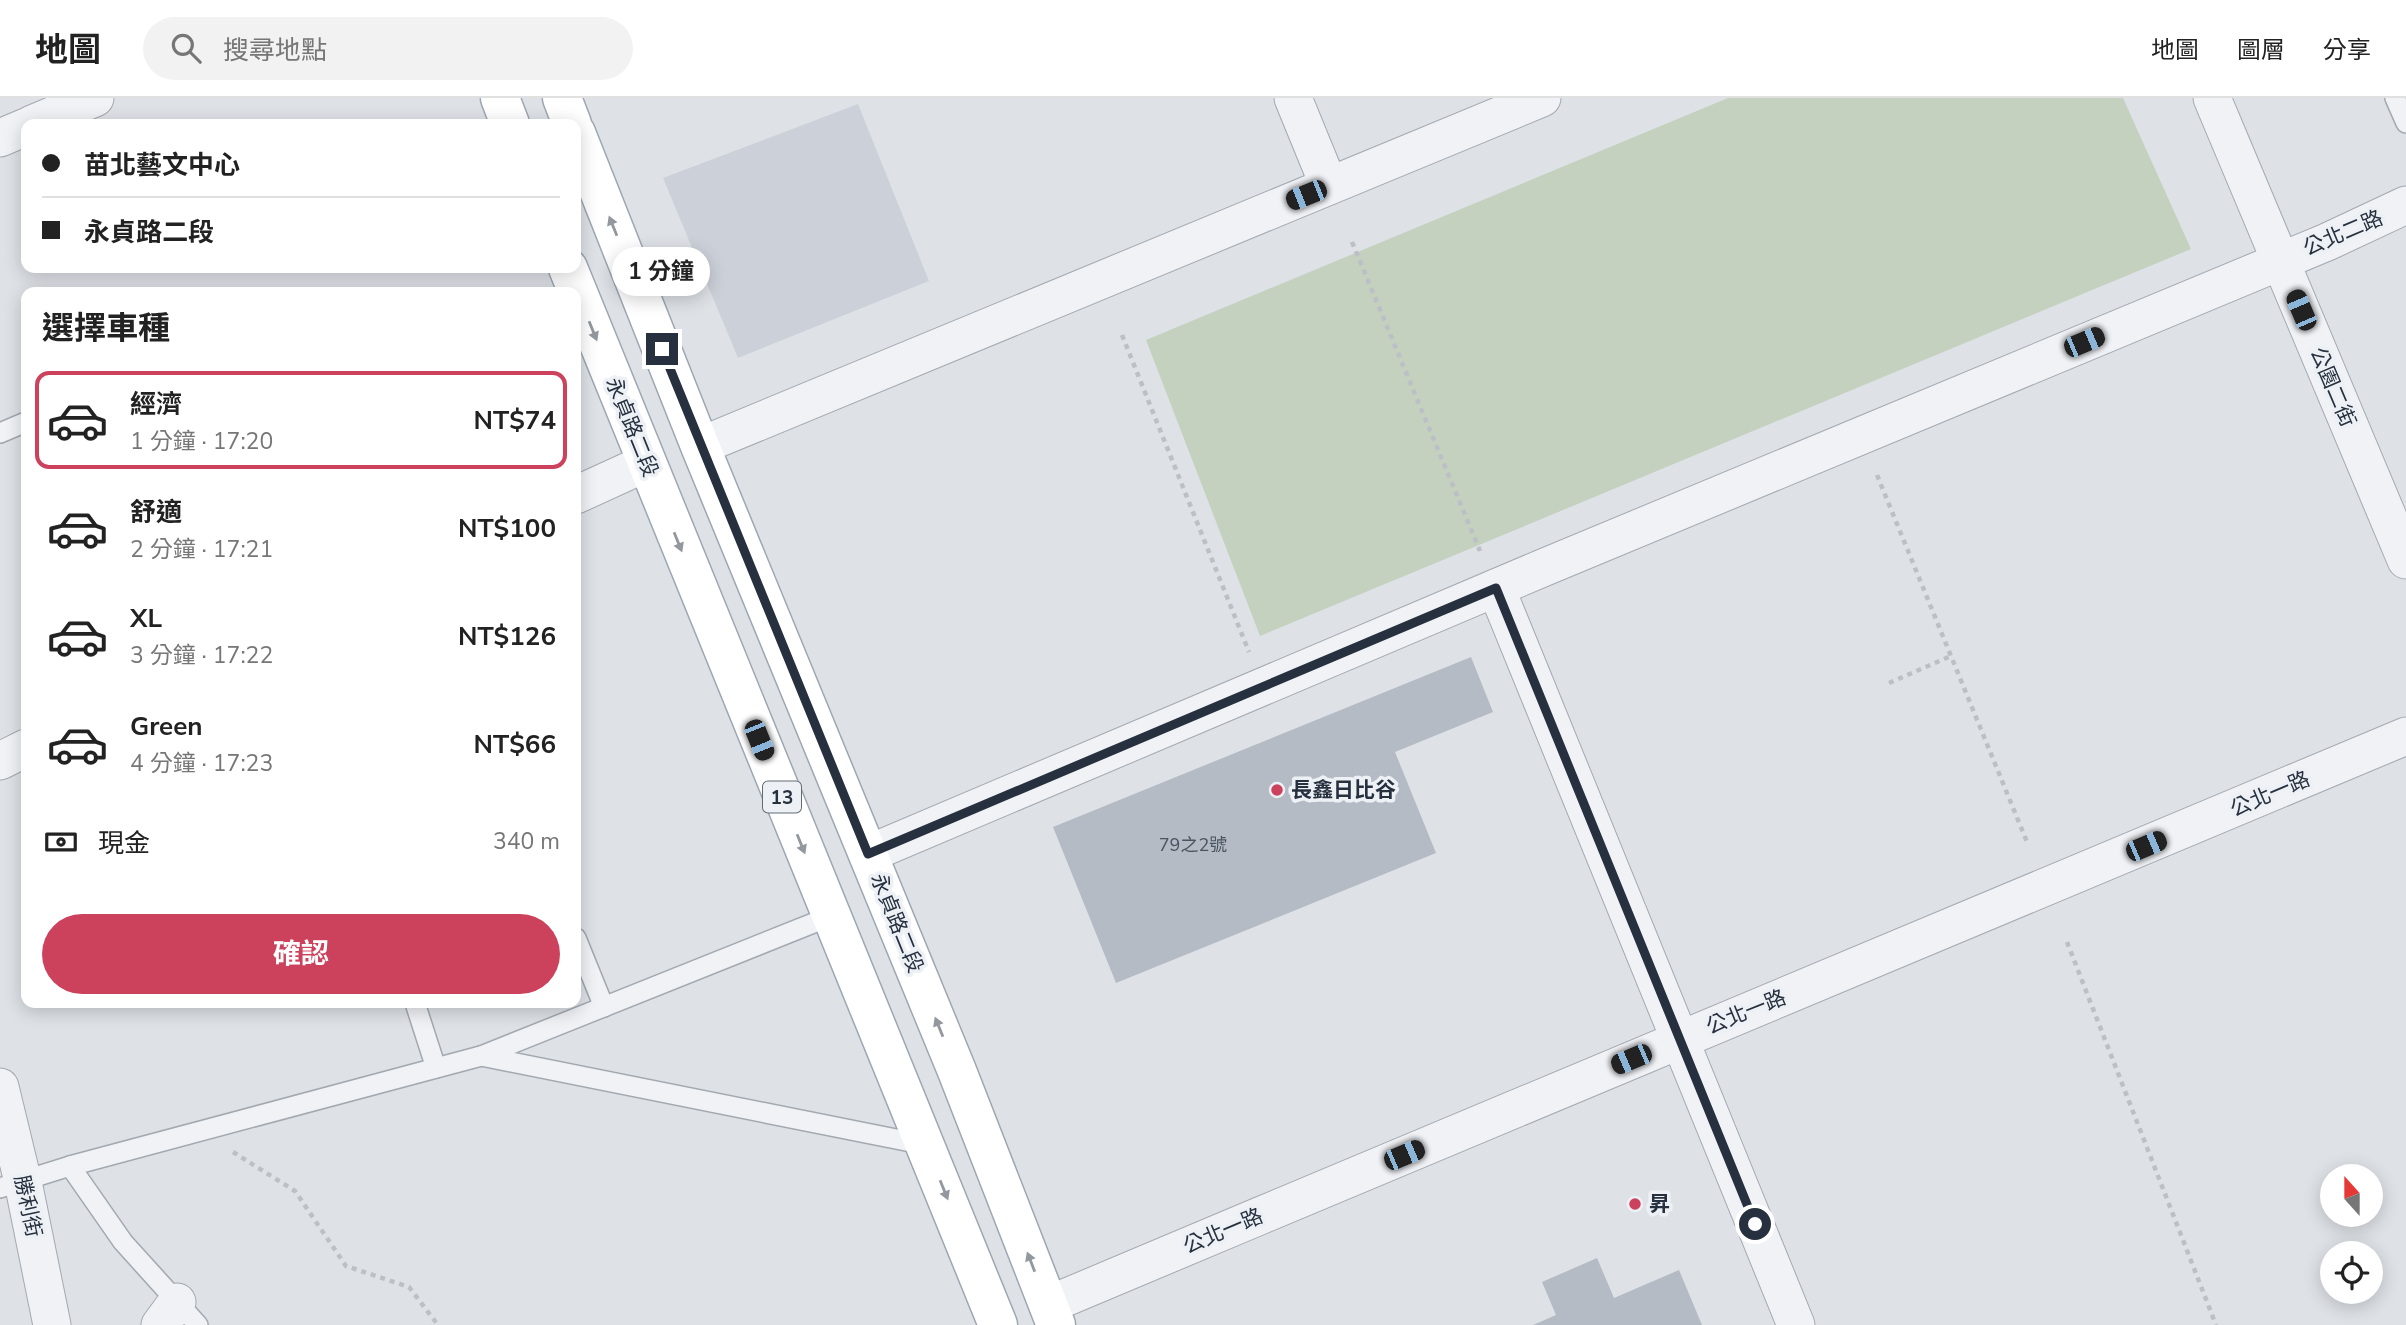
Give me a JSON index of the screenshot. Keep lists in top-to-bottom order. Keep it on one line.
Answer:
{"streets":{"main road":["永貞路二段","13"],"street":["公北二路","公園二街","公北一路","勝利街"]},"crossings":[["公北二路","公園二街"],["公北二路","永貞路二段"],["永貞路二段","公北一路"]],"places":["長鑫日比谷","昇"],"house_numbers":["79之2號"],"north":"top","page":{"header":"地圖","search":"搜尋地點","nav":["地圖","圖層","分享"],"banner":["苗北藝文中心","永貞路二段"],"bubble":"1 分鐘","heading":"選擇車種","list":[{"name":"經濟","note":"1 分鐘 · 17:20","value":"NT$74"},{"name":"舒適","note":"2 分鐘 · 17:21","value":"NT$100"},{"name":"XL","note":"3 分鐘 · 17:22","value":"NT$126"},{"name":"Green","note":"4 分鐘 · 17:23","value":"NT$66"}],"pay":["現金","340 m"],"buttons":"確認"}}
